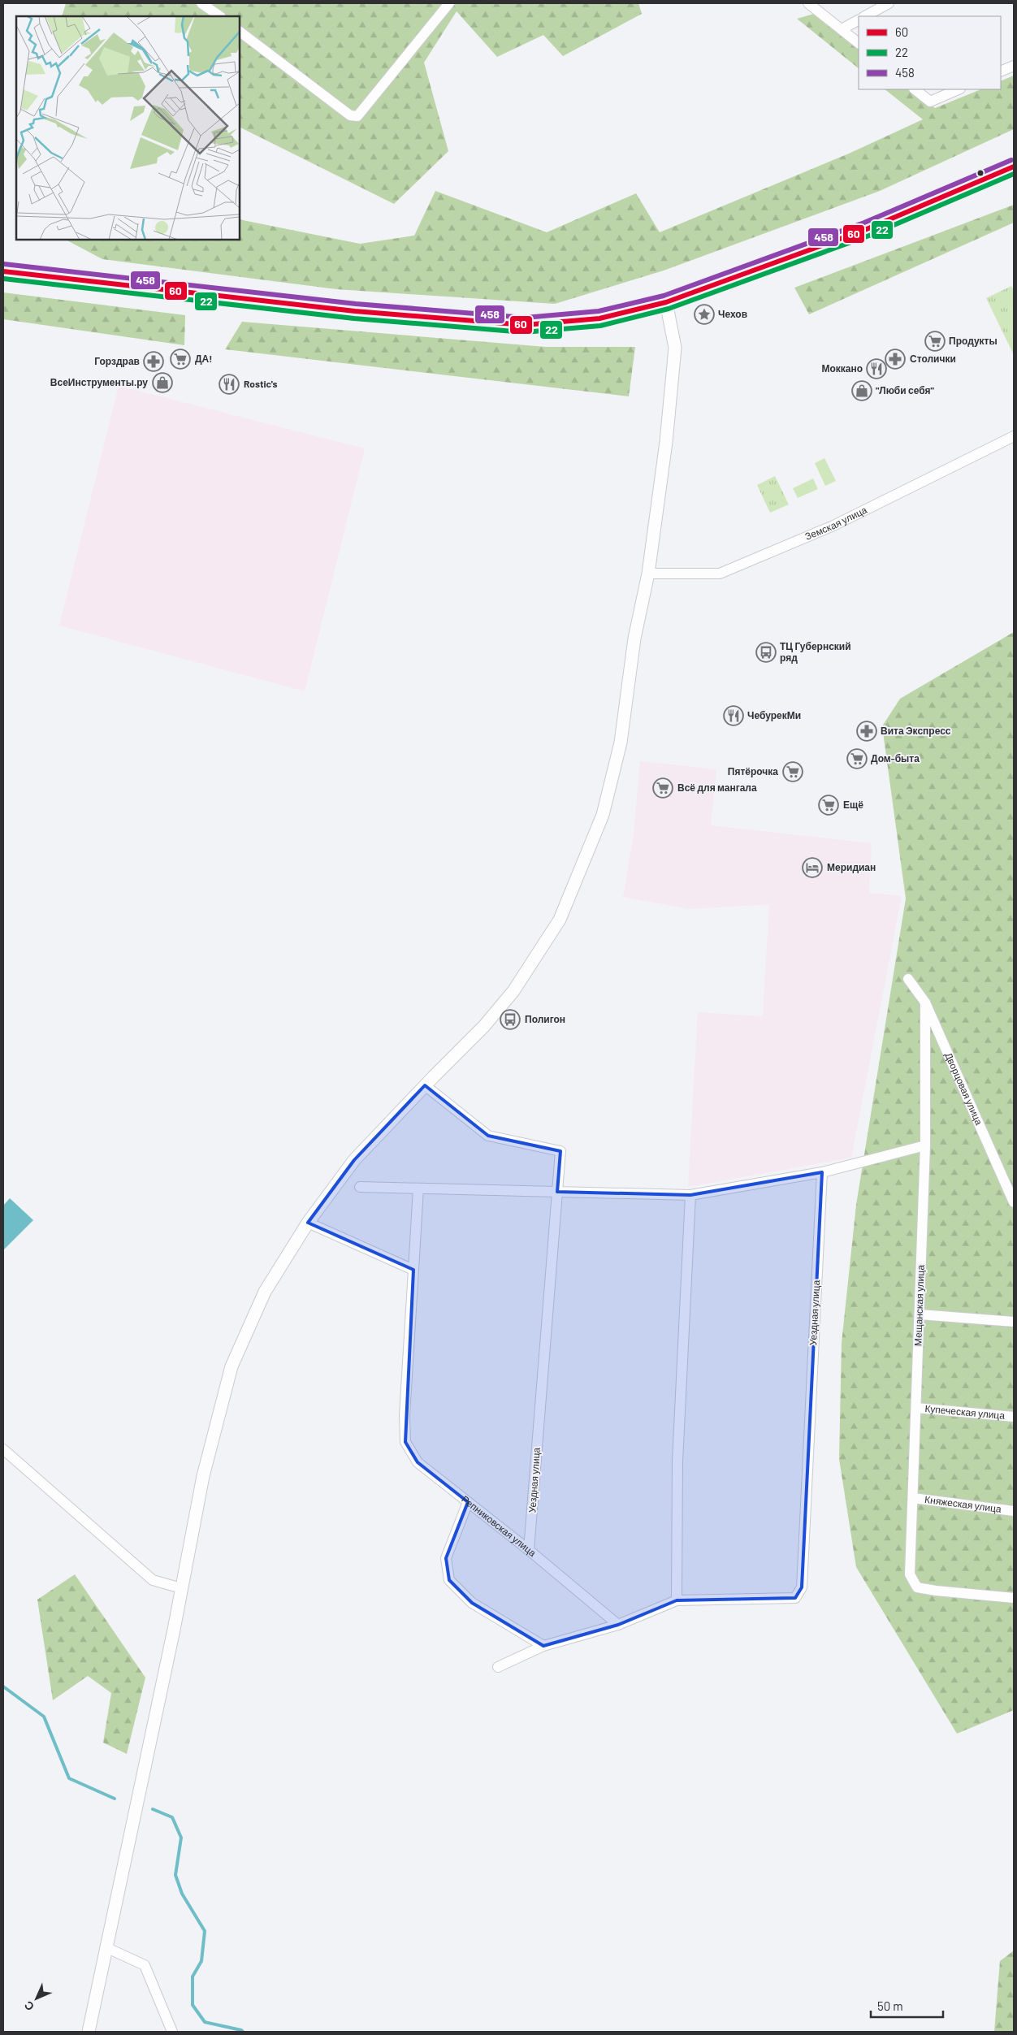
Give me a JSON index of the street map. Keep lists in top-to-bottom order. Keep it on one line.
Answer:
{"streets":{"street":["Земская улица","Дворцовая улица","Мещанская улица","Уездная улица","Купеческая улица","Княжеская улица","Репниковская улица"]},"crossings":[["Дворцовая улица","Мещанская улица"],["Мещанская улица","Купеческая улица"],["Мещанская улица","Княжеская улица"],["Уездная улица","Репниковская улица"]],"places":{"place":["Чехов"],"supermarket":["Продукты","ДА!","Дом-быта","Пятёрочка","Всё для мангала","Ещё"],"pharmacy":["Столички","Горздрав","Вита Экспресс"],"restaurant":["Моккано","Rostic's","ЧебурекМи"],"shop":["ВсеИнструменты.ру","\"Люби себя\""],"bus stop":["ТЦ Губернский ряд","Полигон"],"hotel":["Меридиан"]},"lines":["transit line 458","transit line 60","transit line 22"],"legend":["60","22","458"],"scale_bar":"50 m","north":"bottom left"}
